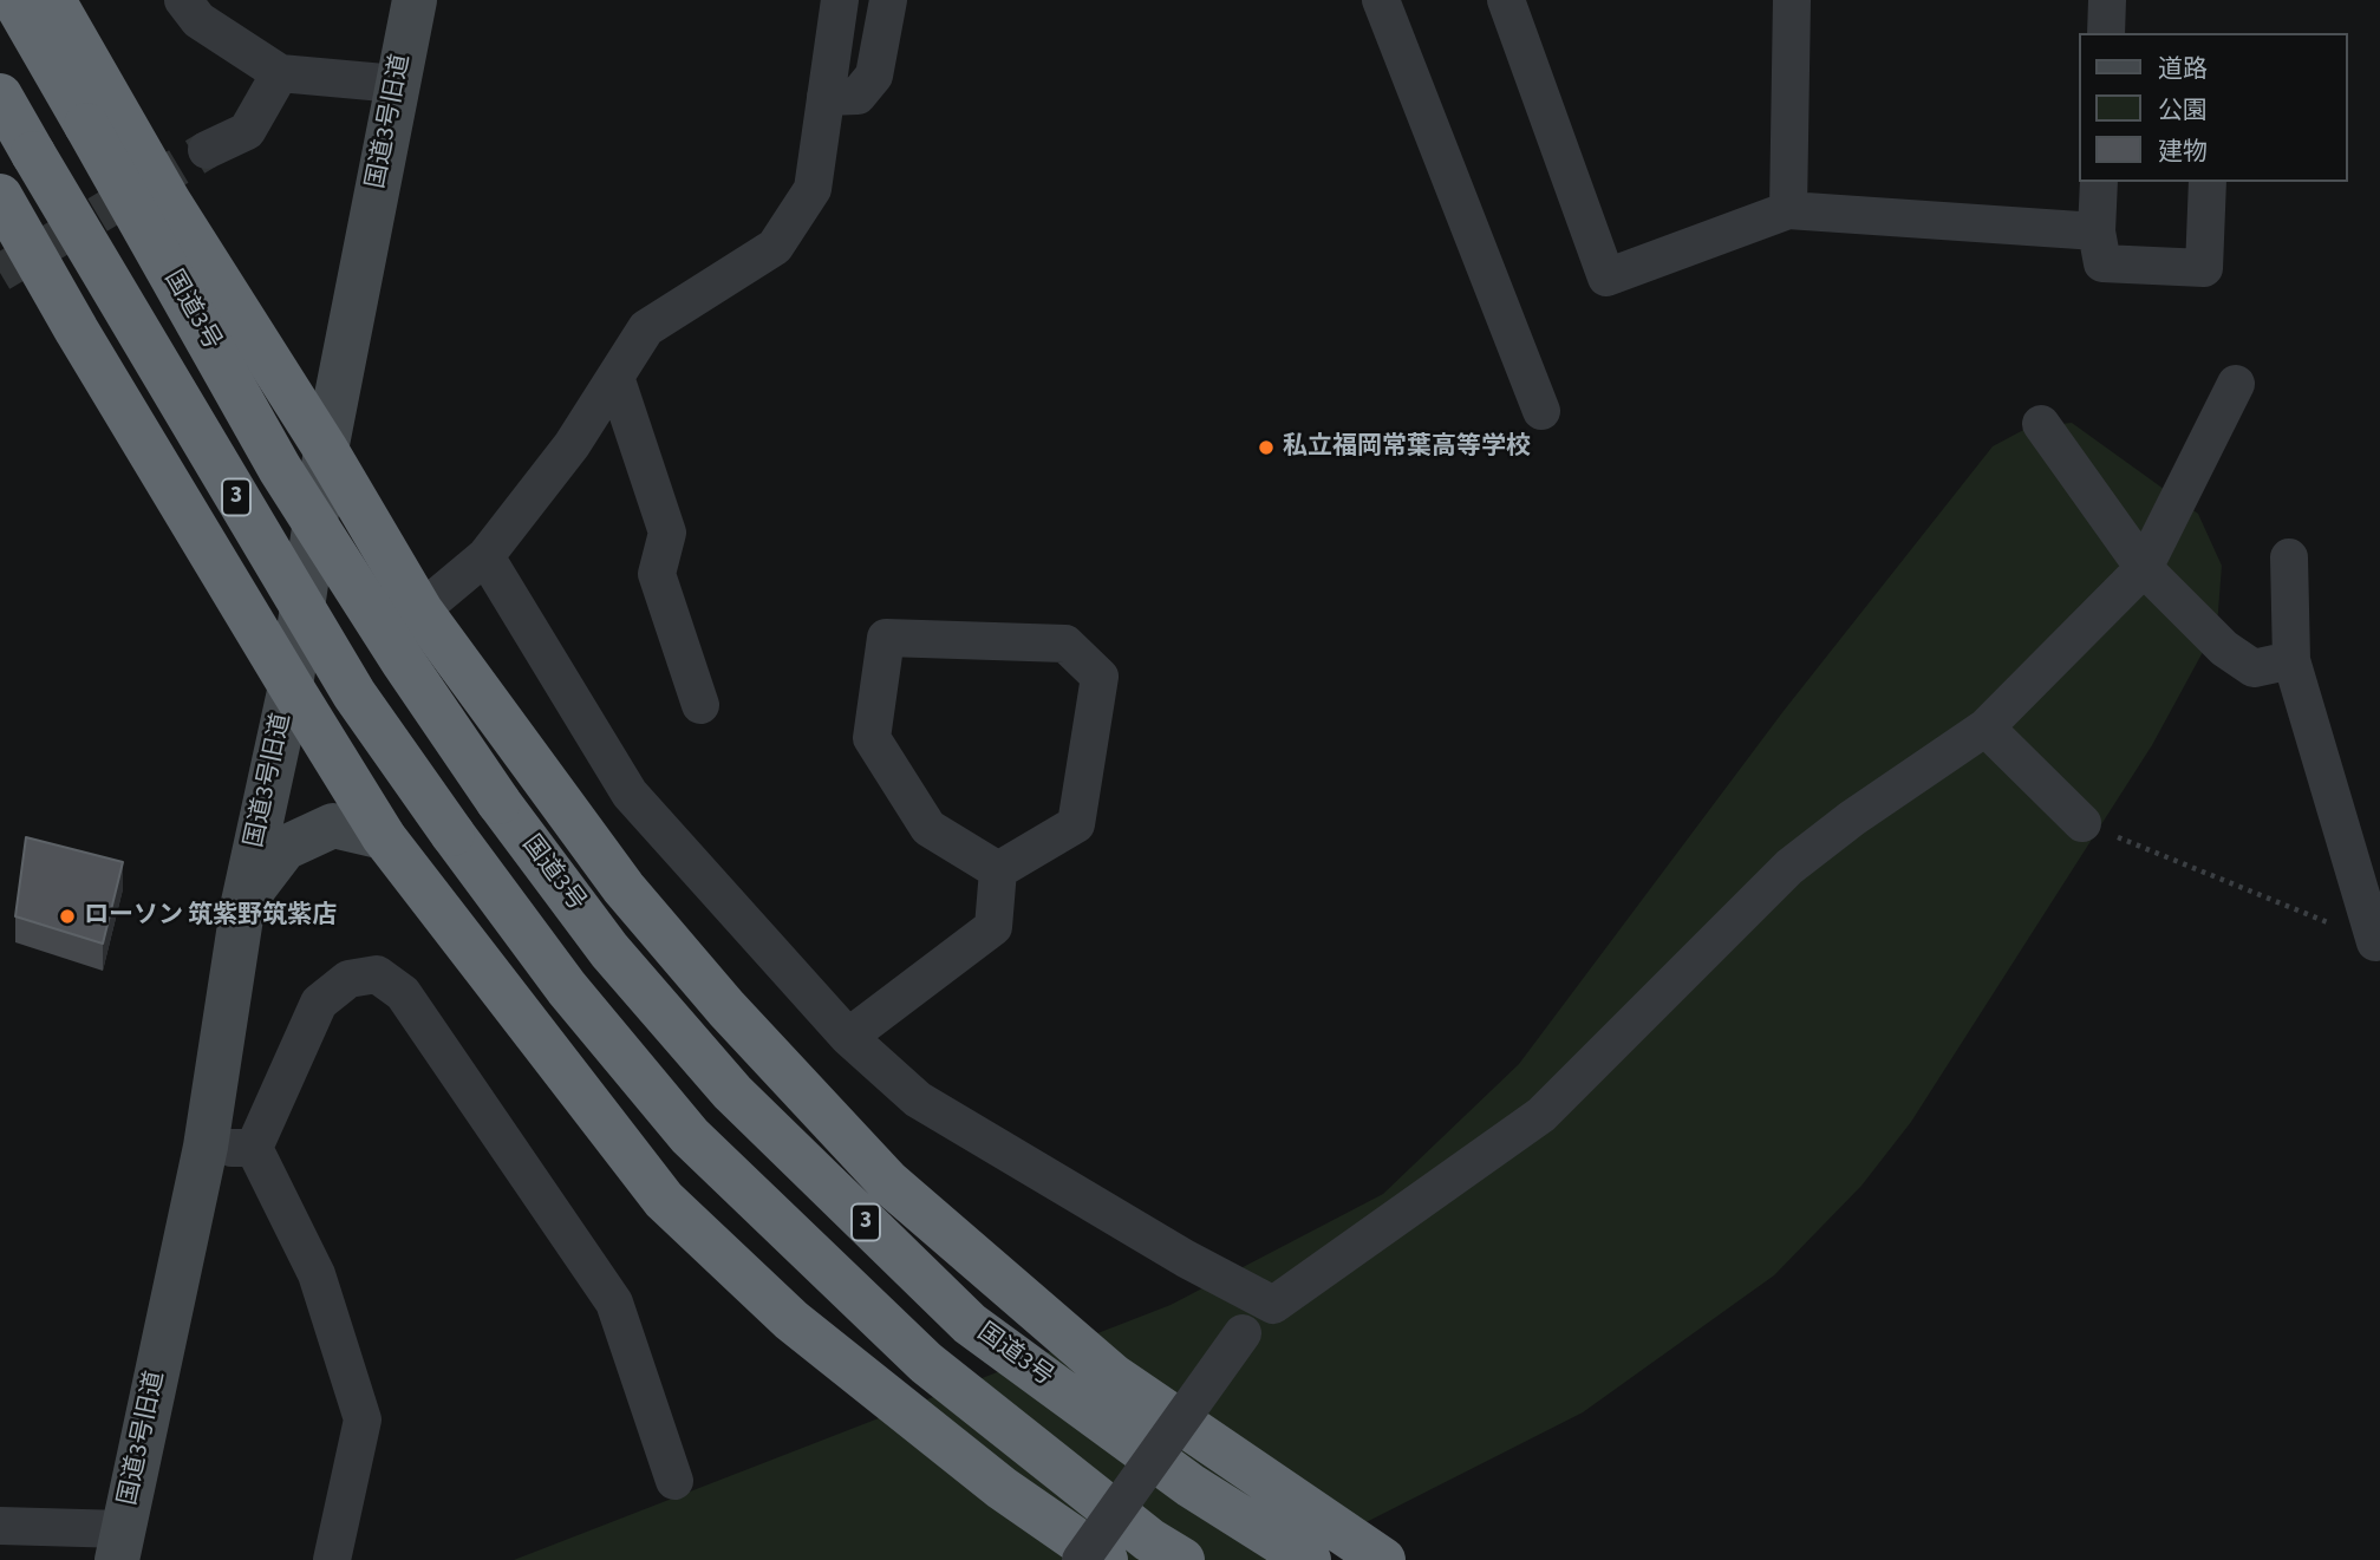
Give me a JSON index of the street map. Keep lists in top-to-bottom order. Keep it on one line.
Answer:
{"streets":{"highway":["国道3号","3"],"street":["国道3号旧道"]},"places":["私立福岡常葉高等学校","ローソン 筑紫野筑紫店"],"legend":["道路","公園","建物"]}
